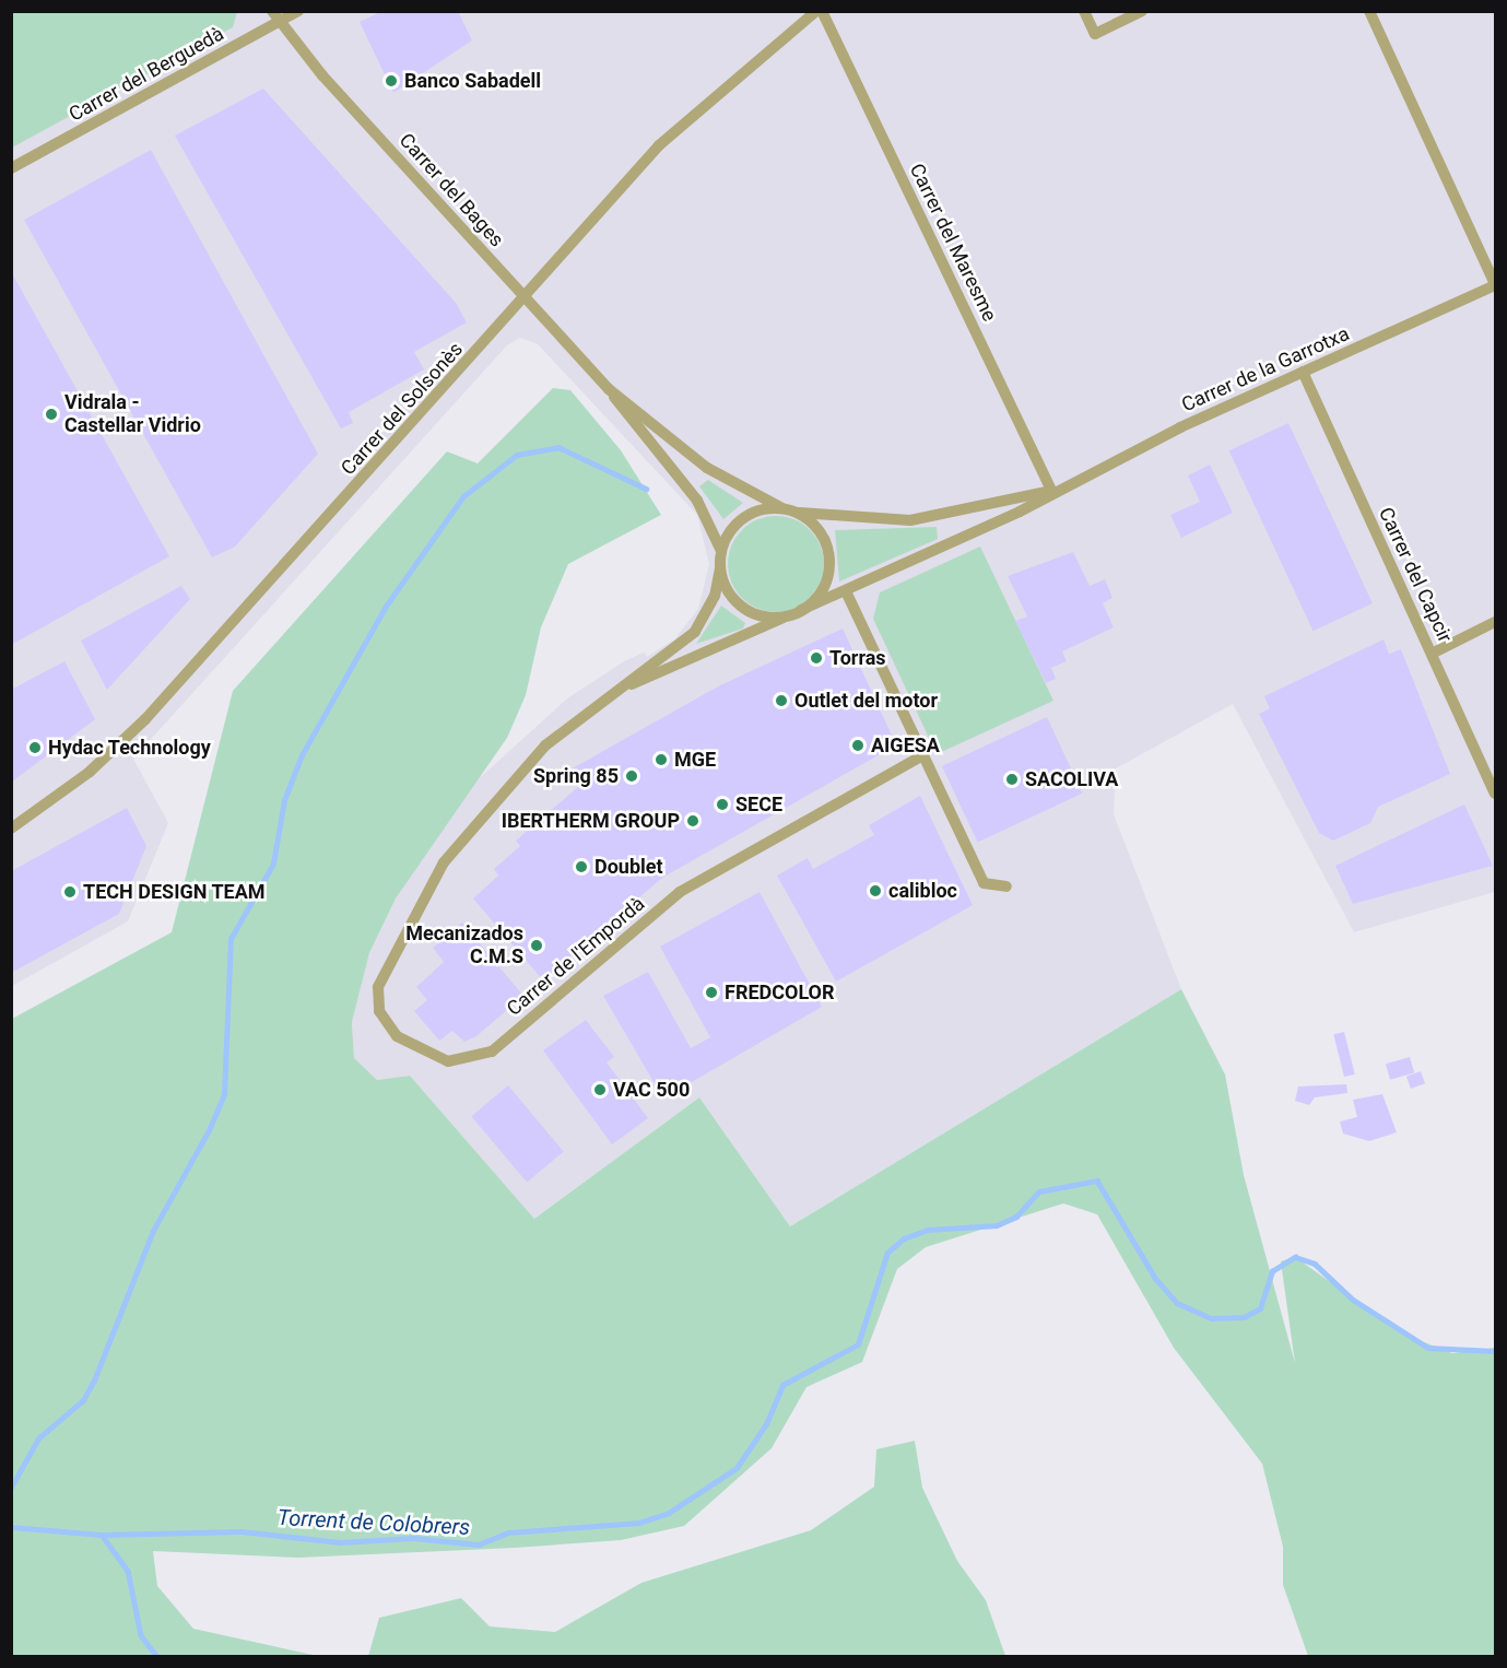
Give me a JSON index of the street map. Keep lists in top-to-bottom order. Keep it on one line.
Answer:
{"streets":{"street":["Carrer del Berguedà","Carrer del Bages","Carrer del Maresme","Carrer de la Garrotxa","Carrer del Solsonès","Carrer del Capcir","Carrer de l'Empordà"]},"crossings":[["Carrer del Berguedà","Carrer del Bages"],["Carrer del Bages","Carrer de la Garrotxa"],["Carrer del Bages","Carrer del Solsonès"],["Carrer del Maresme","Carrer de la Garrotxa"],["Carrer de la Garrotxa","Carrer del Capcir"]],"water":["Torrent de Colobrers"],"places":["Banco Sabadell","Vidrala - Castellar Vidrio","Torras","Outlet del motor","AIGESA","Hydac Technology","MGE","Spring 85","SACOLIVA","SECE","IBERTHERM GROUP","Doublet","calibloc","TECH DESIGN TEAM","Mecanizados C.M.S","FREDCOLOR","VAC 500"]}
